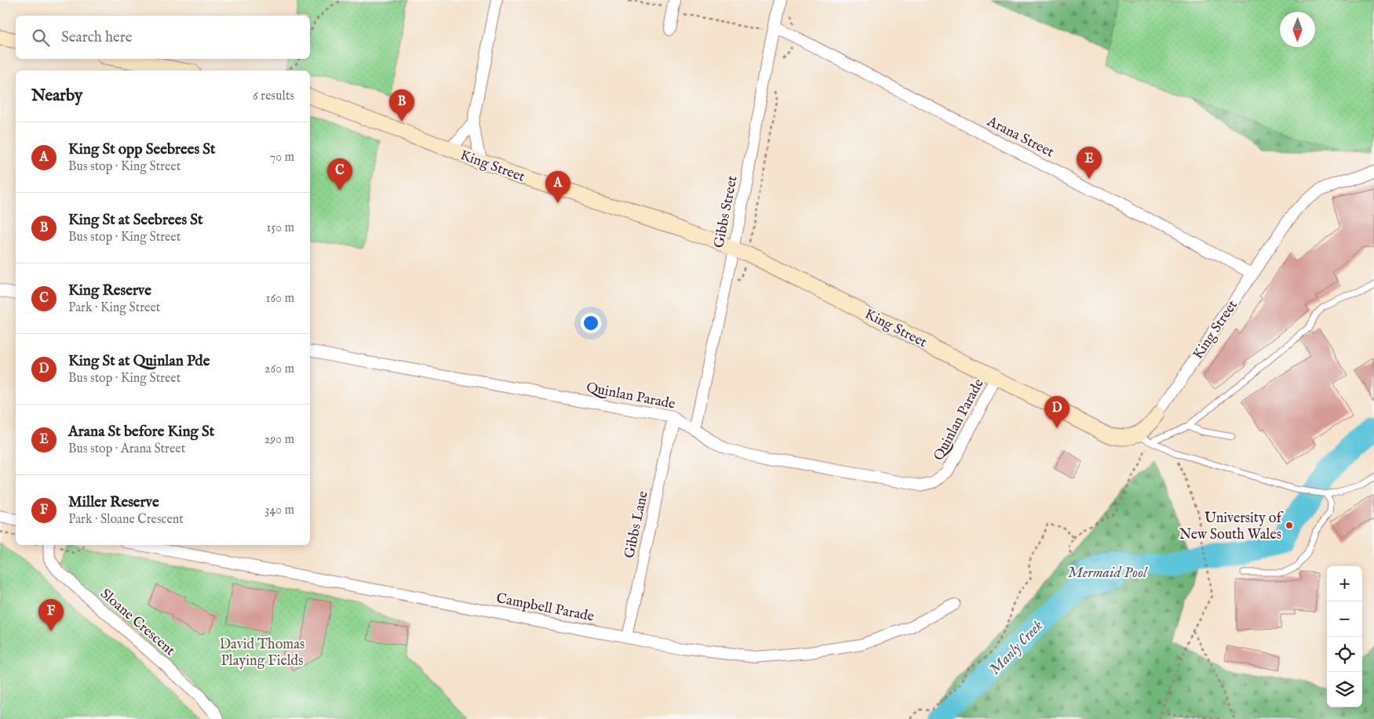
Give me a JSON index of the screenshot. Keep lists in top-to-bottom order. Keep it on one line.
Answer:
{"streets":{"street":["Arana Street","King Street","Gibbs Street","Quinlan Parade","Gibbs Lane","Campbell Parade","Sloane Crescent"]},"crossings":[["Arana Street","King Street"],["Arana Street","Gibbs Street"],["King Street","Gibbs Street"],["King Street","Quinlan Parade"],["Gibbs Street","Quinlan Parade"],["Quinlan Parade","Gibbs Lane"],["Gibbs Lane","Campbell Parade"]],"water":["Mermaid Pool","Manly Creek"],"parks":["David Thomas Playing Fields"],"places":["University of New South Wales"],"north":"bottom","page":{"search":"Search here","heading":["Nearby","6 results"],"pins":["B","E","C","A","D","F"],"list":[{"mark":"A","name":"King St opp Seebrees St","note":"Bus stop · King Street","value":"70 m"},{"mark":"B","name":"King St at Seebrees St","note":"Bus stop · King Street","value":"150 m"},{"mark":"C","name":"King Reserve","note":"Park · King Street","value":"160 m"},{"mark":"D","name":"King St at Quinlan Pde","note":"Bus stop · King Street","value":"260 m"},{"mark":"E","name":"Arana St before King St","note":"Bus stop · Arana Street","value":"290 m"},{"mark":"F","name":"Miller Reserve","note":"Park · Sloane Crescent","value":"340 m"}],"map_buttons":["+","−"]}}
